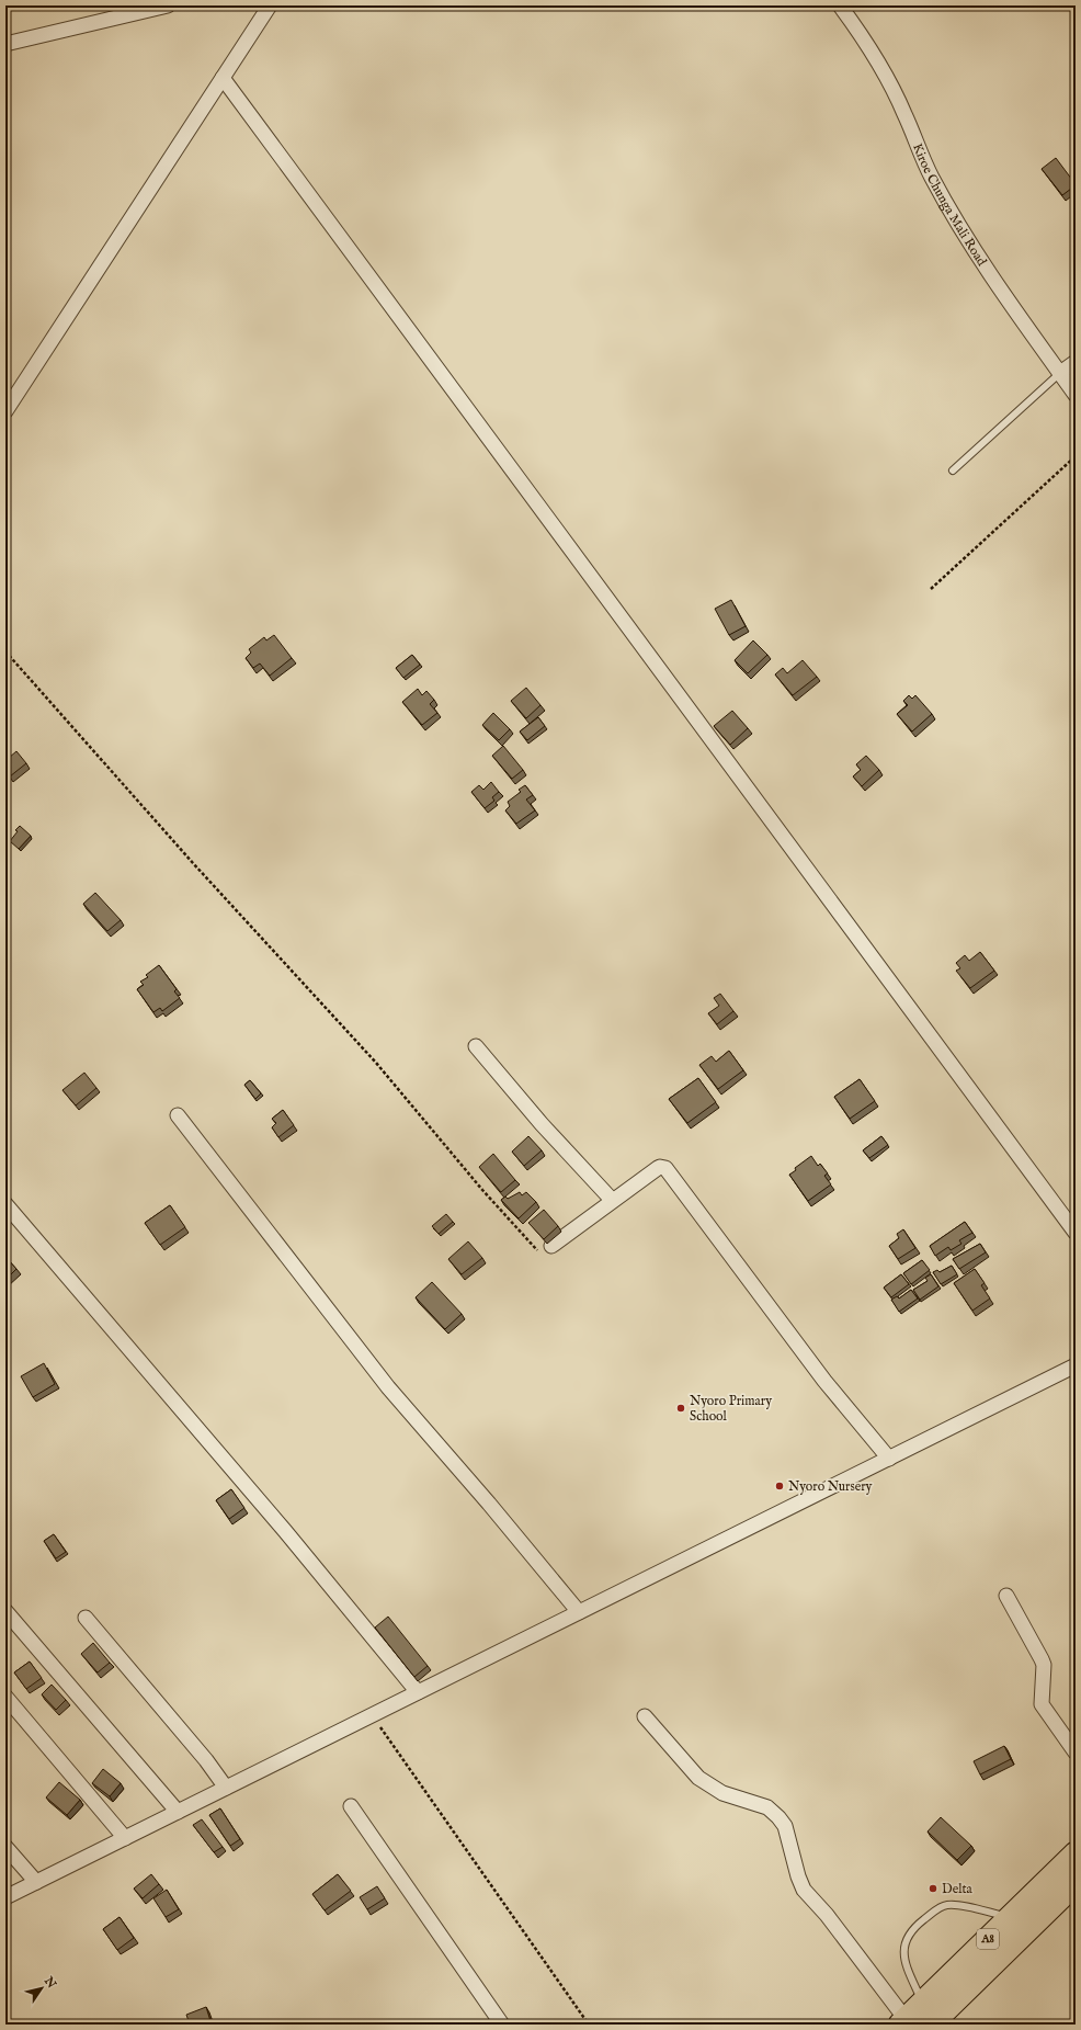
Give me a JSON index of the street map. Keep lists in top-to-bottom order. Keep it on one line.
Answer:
{"streets":{"highway":["A8"],"street":["Kiroe Chunga Mali Road"]},"places":["Nyoro Primary School","Nyoro Nursery","Delta"],"north":"top right"}
